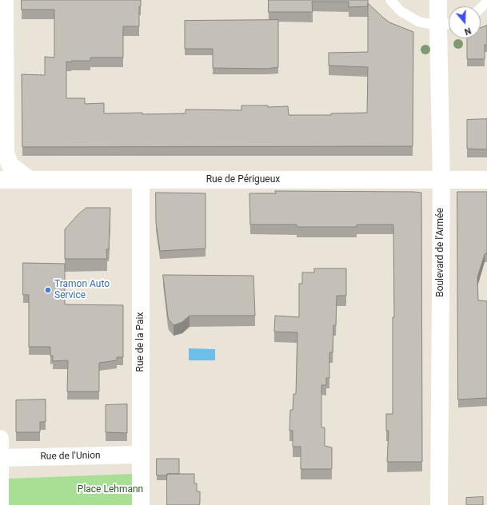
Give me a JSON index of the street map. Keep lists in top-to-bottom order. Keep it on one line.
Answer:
{"streets":{"street":["Rue de Périgueux","Boulevard de l'Armée","Rue de la Paix","Rue de l'Union"]},"crossings":[["Rue de Périgueux","Boulevard de l'Armée"],["Rue de Périgueux","Rue de la Paix"],["Rue de la Paix","Rue de l'Union"]],"parks":["Place Lehmann"],"places":["Tramon Auto Service"],"north":"bottom"}
